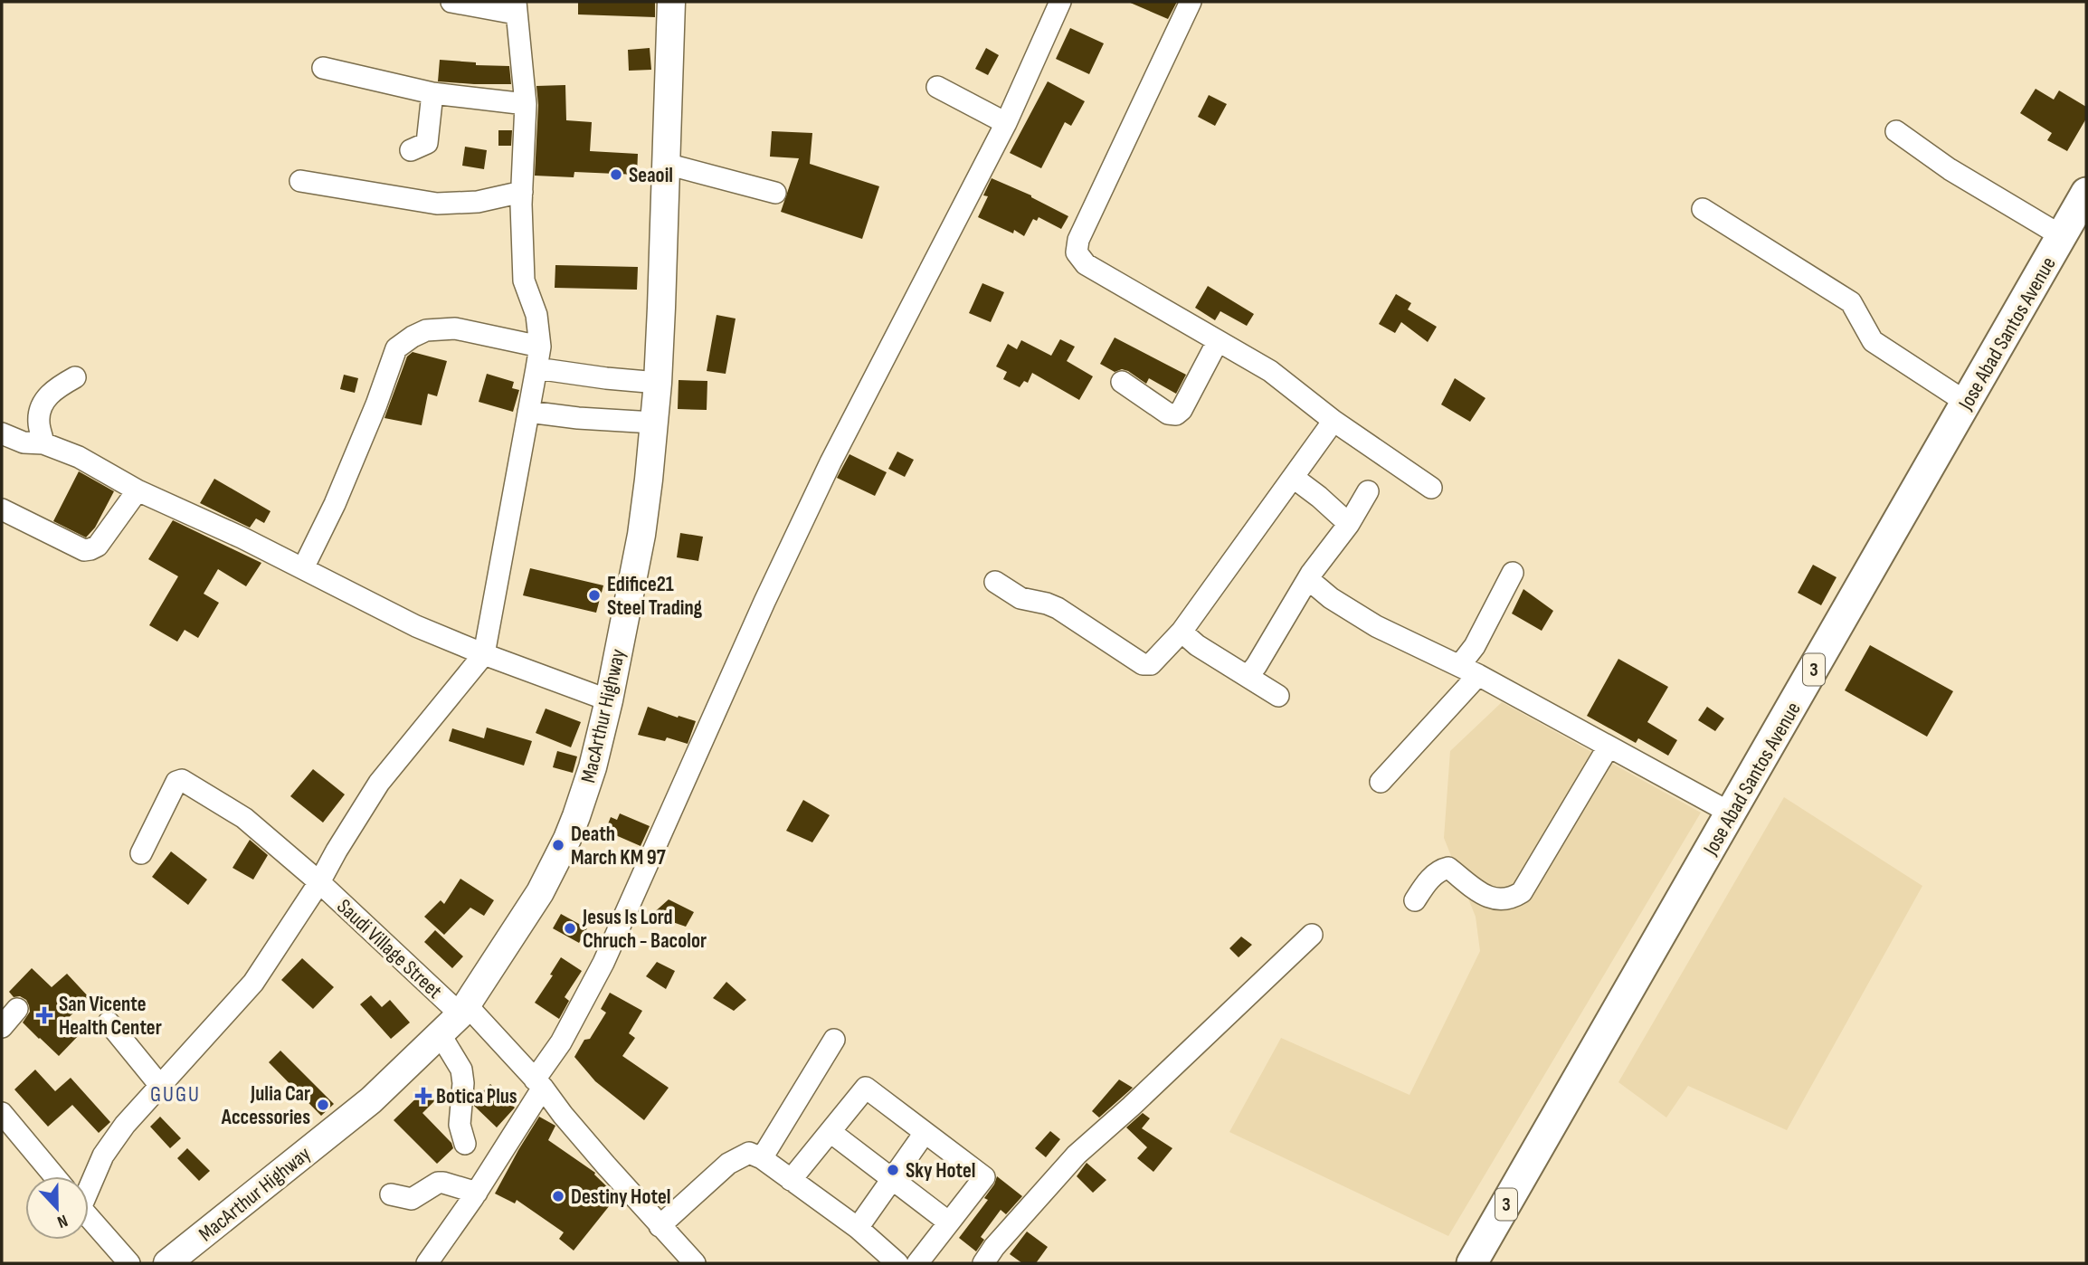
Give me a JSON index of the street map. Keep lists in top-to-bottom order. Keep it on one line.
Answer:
{"streets":{"highway":["Jose Abad Santos Avenue","3"],"main road":["MacArthur Highway"],"street":["Saudi Village Street"]},"crossings":[["MacArthur Highway","Saudi Village Street"]],"districts":["GUGU"],"places":{"other":["Seaoil","Edifice21 Steel Trading","Death March KM 97","Jesus Is Lord Chruch - Bacolor","Julia Car Accessories","Sky Hotel","Destiny Hotel"],"health":["San Vicente Health Center","Botica Plus"]},"north":"bottom"}
